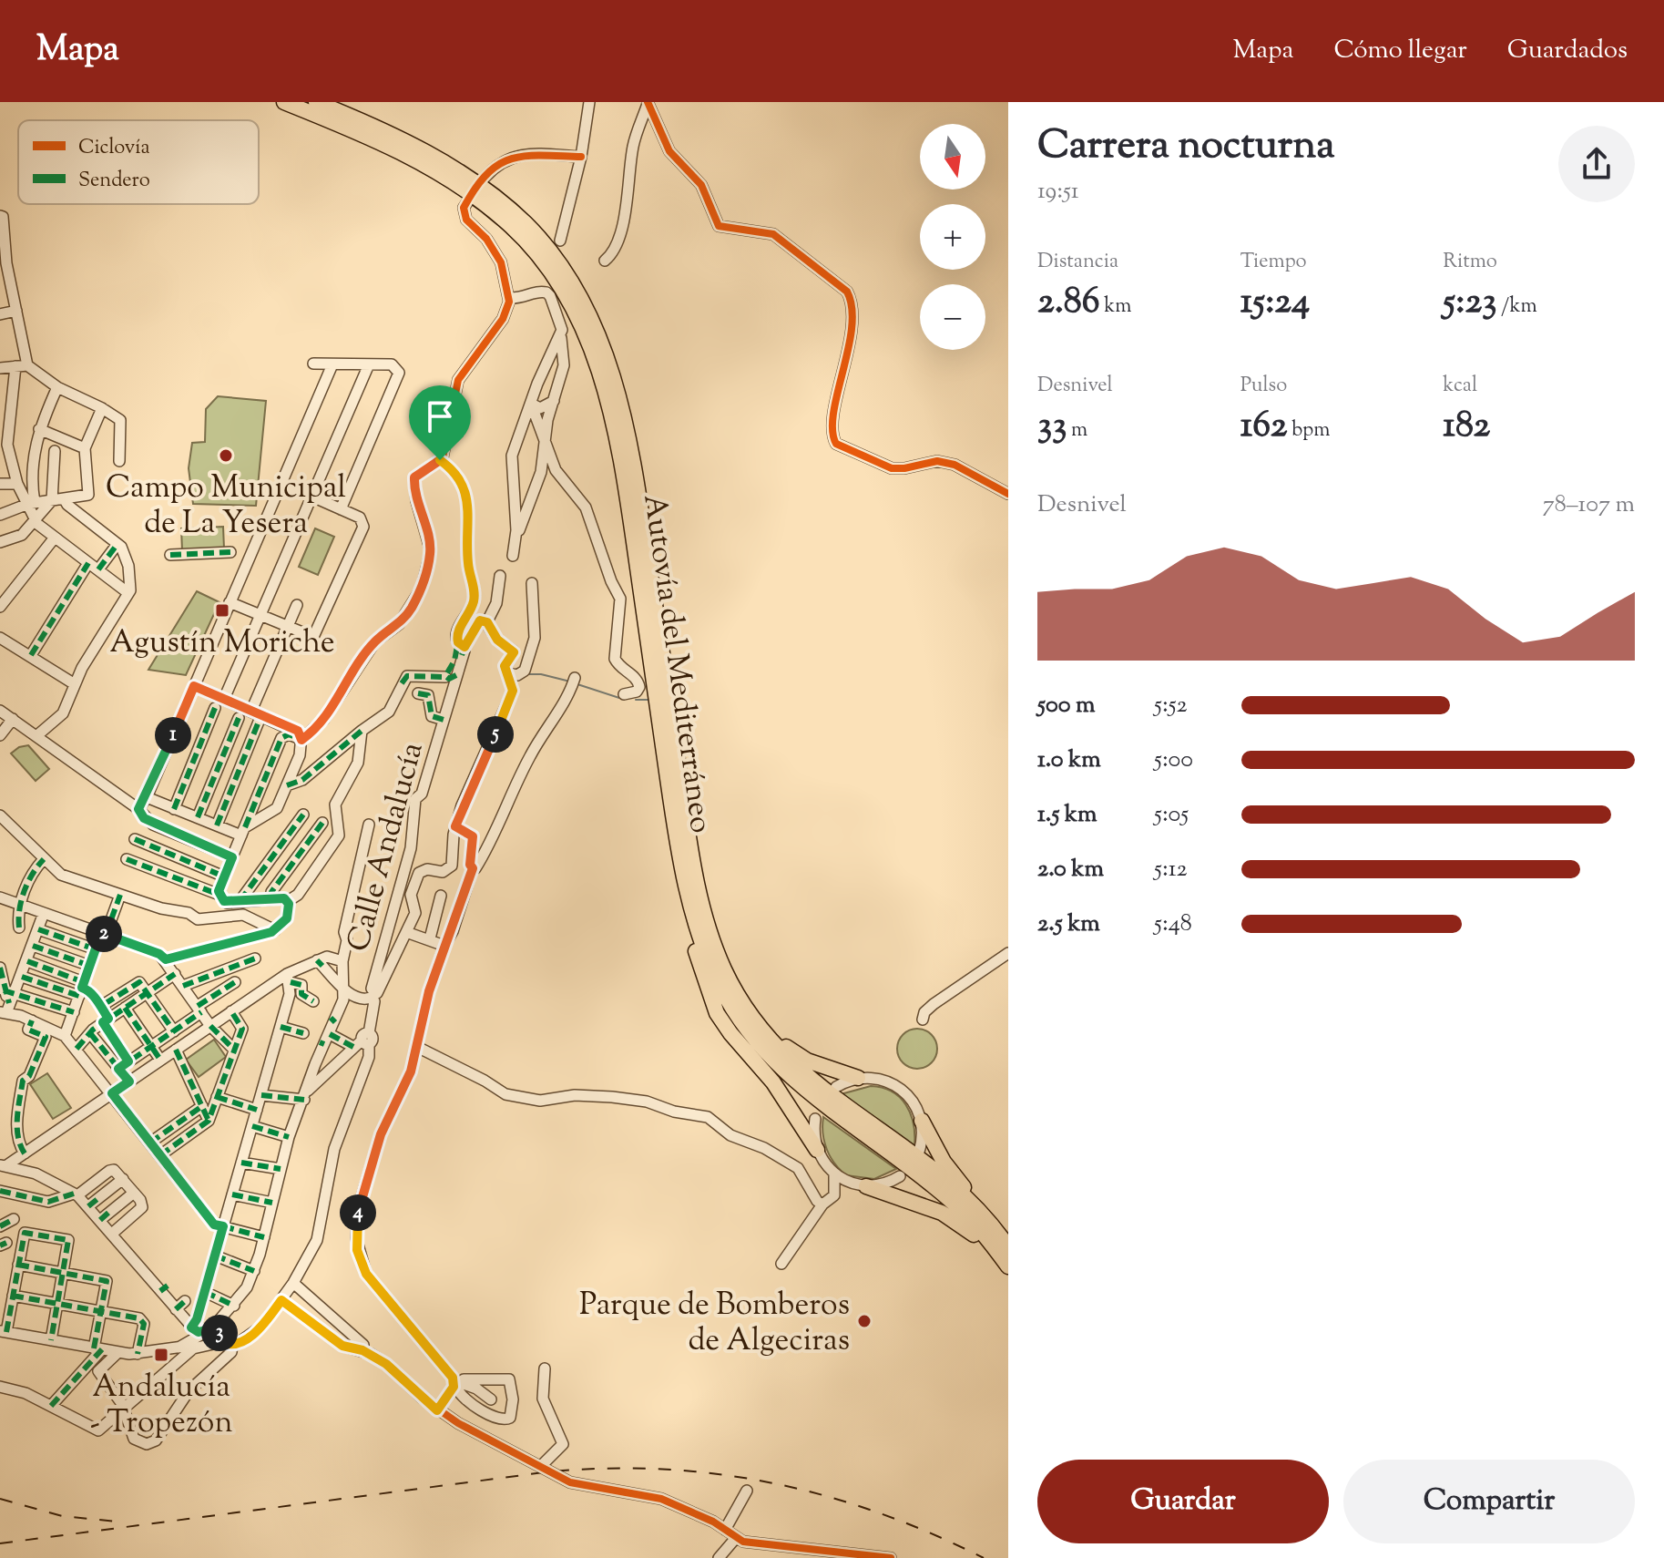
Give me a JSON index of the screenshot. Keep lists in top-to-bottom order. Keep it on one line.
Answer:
{"streets":{"highway":["Autovía del Mediterráneo"],"street":["Calle Andalucía"]},"places":{"other":["Campo Municipal de La Yesera","Parque de Bomberos de Algeciras"],"transit":["Agustín Moriche","Andalucía - Tropezón"]},"legend":["Ciclovía","Sendero"],"north":"bottom","page":{"header":"Mapa","nav":["Mapa","Cómo llegar","Guardados"],"heading":["Carrera nocturna","19:51"],"map_buttons":["+","−"],"stats":[["Distancia","2.86 km"],["Tiempo","15:24"],["Ritmo","5:23 /km"],["Desnivel","33 m"],["Pulso","162 bpm"],["kcal","182"]],"chart":["Desnivel","78–107 m"],"list":[{"name":"500 m","note":"5:52"},{"name":"1.0 km","note":"5:00"},{"name":"1.5 km","note":"5:05"},{"name":"2.0 km","note":"5:12"},{"name":"2.5 km","note":"5:48"}],"pins":["5","1","2","4","3"],"buttons":["Guardar","Compartir"]}}
